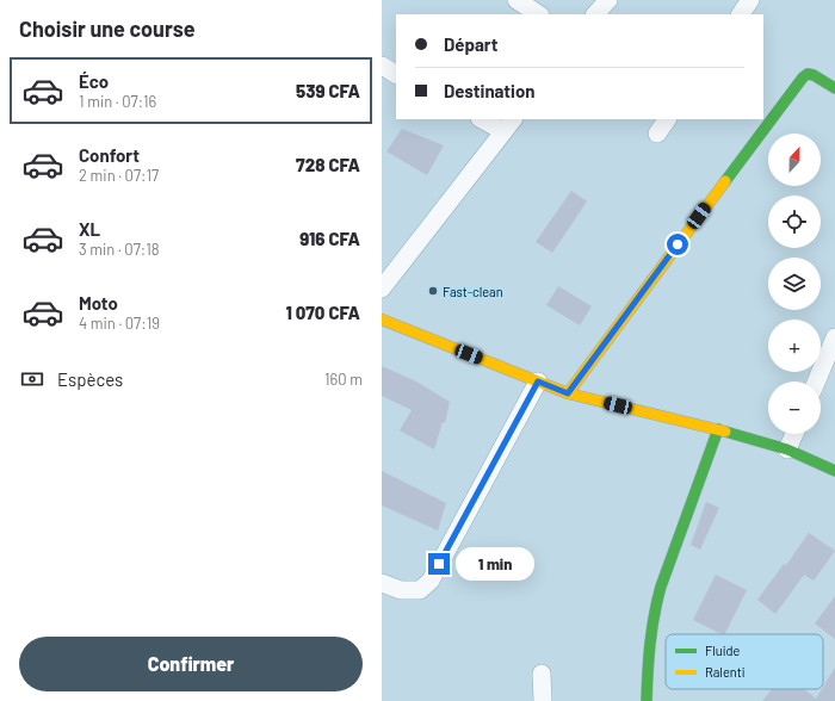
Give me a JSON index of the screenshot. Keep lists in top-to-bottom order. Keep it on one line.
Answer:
{"places":["Fast-clean"],"legend":["Fluide","Ralenti"],"north":"top","page":{"heading":"Choisir une course","banner":["Départ","Destination"],"list":[{"name":"Éco","note":"1 min · 07:16","value":"539 CFA"},{"name":"Confort","note":"2 min · 07:17","value":"728 CFA"},{"name":"XL","note":"3 min · 07:18","value":"916 CFA"},{"name":"Moto","note":"4 min · 07:19","value":"1 070 CFA"}],"map_buttons":["+","−"],"pay":["Espèces","160 m"],"bubble":"1 min","buttons":"Confirmer"}}
